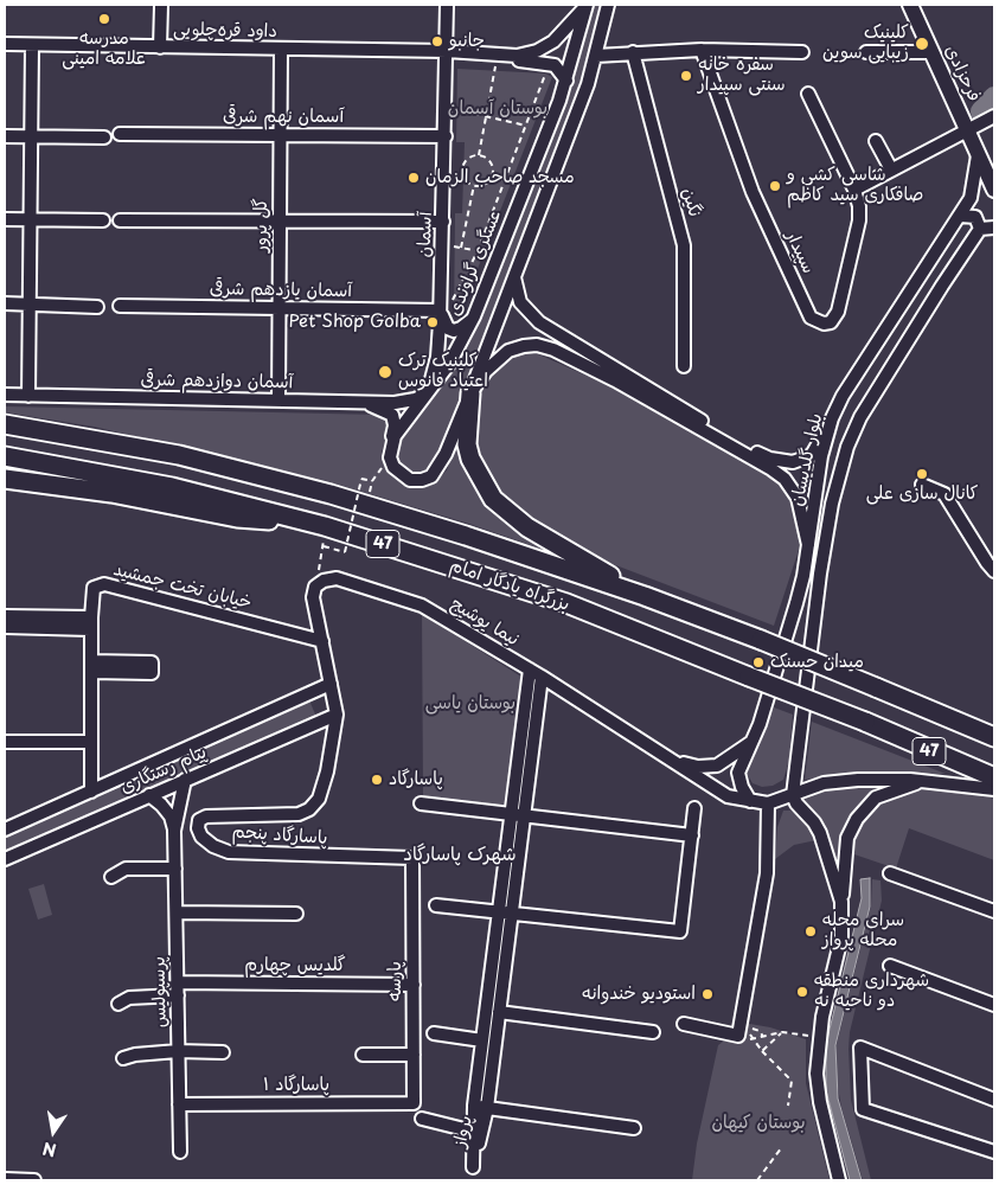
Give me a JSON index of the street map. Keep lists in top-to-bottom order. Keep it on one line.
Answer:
{"streets":{"highway":["47","بزرگراه یادگار امام"],"main road":["فرحزادی"],"street":["داود قره‌چلویی","آسمان نهم شرقی","نگین","گل پرور","آسمان","سپیدار","عسگری گراوندی","آسمان یازدهم شرقی","آسمان دوازدهم شرقی","بلوار گلدیسان","خیابان تخت جمشید","نیما یوشیج","پیام رستگاری","پاسارگاد پنجم","گلدیس چهارم","پارسه","پرسپولیس","پاسارگاد ۱","پرواز"]},"crossings":[["داود قره‌چلویی","گل پرور"],["داود قره‌چلویی","آسمان"],["فرحزادی","بلوار گلدیسان"],["آسمان نهم شرقی","گل پرور"],["آسمان نهم شرقی","آسمان"],["گل پرور","آسمان یازدهم شرقی"],["گل پرور","آسمان دوازدهم شرقی"],["آسمان","عسگری گراوندی"],["آسمان","آسمان یازدهم شرقی"],["آسمان","آسمان دوازدهم شرقی"],["عسگری گراوندی","آسمان دوازدهم شرقی"],["خیابان تخت جمشید","پیام رستگاری"],["نیما یوشیج","پرواز"],["پیام رستگاری","پاسارگاد پنجم"],["پیام رستگاری","پرسپولیس"],["پاسارگاد پنجم","پارسه"],["گلدیس چهارم","پارسه"],["گلدیس چهارم","پرسپولیس"],["پارسه","پاسارگاد ۱"],["پرسپولیس","پاسارگاد ۱"]],"districts":["شهرک پاسارگاد"],"parks":["بوستان آسمان","بوستان یاسی","بوستان کیهان"],"places":["مدرسه علامه امینی","جانبو","کلینیک زیبایی سوین","سفره خانه سنتی سپیدار","مسجد صاحب الزمان","شاسی کشی و صافکاری سید کاظم","Pet Shop Golba","کلینیک ترک اعتیاد فانوس","کانال سازی علی","میدان حسنک","پاسارگاد","سرای محله محله پرواز","شهرداری منطقه دو ناحیه نه","استودیو خندوانه"],"north":"bottom"}
